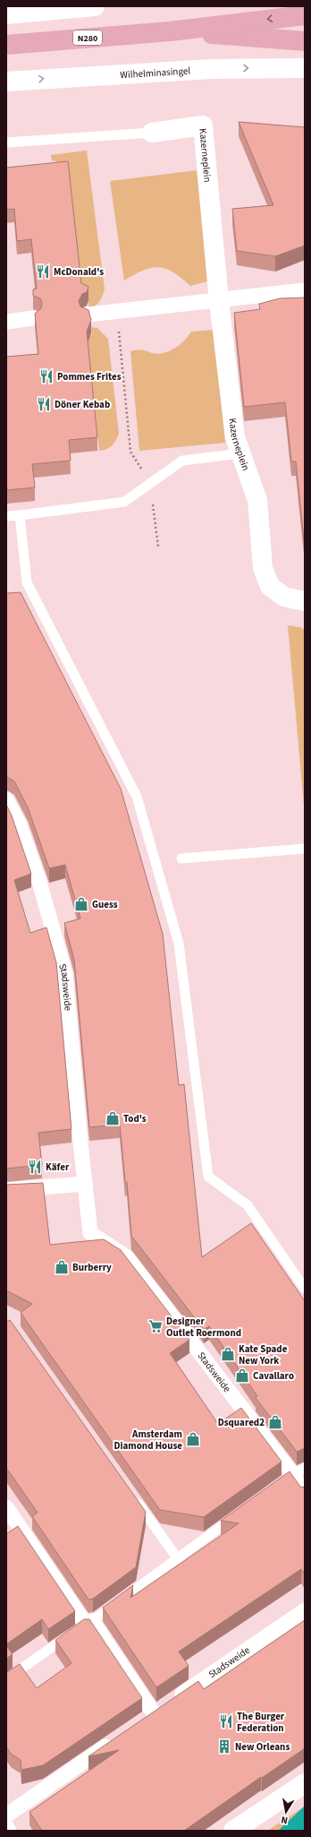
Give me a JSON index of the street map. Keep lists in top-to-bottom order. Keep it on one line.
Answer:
{"streets":{"main road":["N280"],"street":["Wilhelminasingel","Kazerneplein","Stadsweide"]},"one_way":["Wilhelminasingel"],"places":{"restaurant":["McDonald's","Pommes Frites","Döner Kebab","Käfer","The Burger Federation"],"shop":["Guess","Tod's","Burberry","Kate Spade New York","Cavallaro","Dsquared2","Amsterdam Diamond House"],"supermarket":["Designer Outlet Roermond"],"building":["New Orleans"]},"north":"bottom"}
